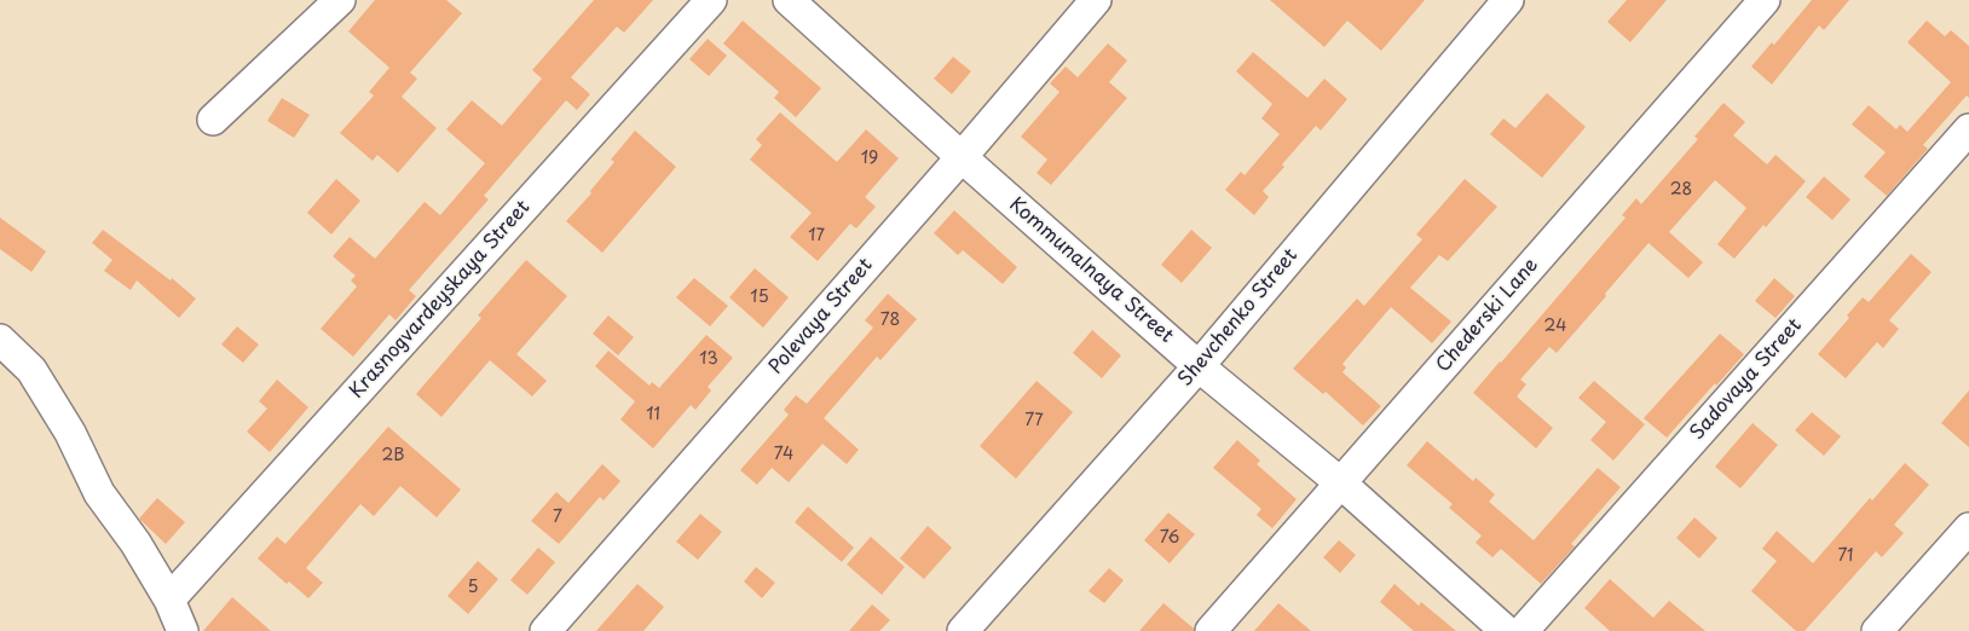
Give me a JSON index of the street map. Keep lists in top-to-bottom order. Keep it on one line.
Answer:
{"streets":{"street":["Kommunalnaya Street","Krasnogvardeyskaya Street","Chederski Lane","Polevaya Street","Shevchenko Street","Sadovaya Street"]},"crossings":[["Kommunalnaya Street","Chederski Lane"],["Kommunalnaya Street","Polevaya Street"],["Kommunalnaya Street","Shevchenko Street"]],"house_numbers":["19","28","17","15","78","24","13","11","77","74","2В","7","76","71","5"]}
